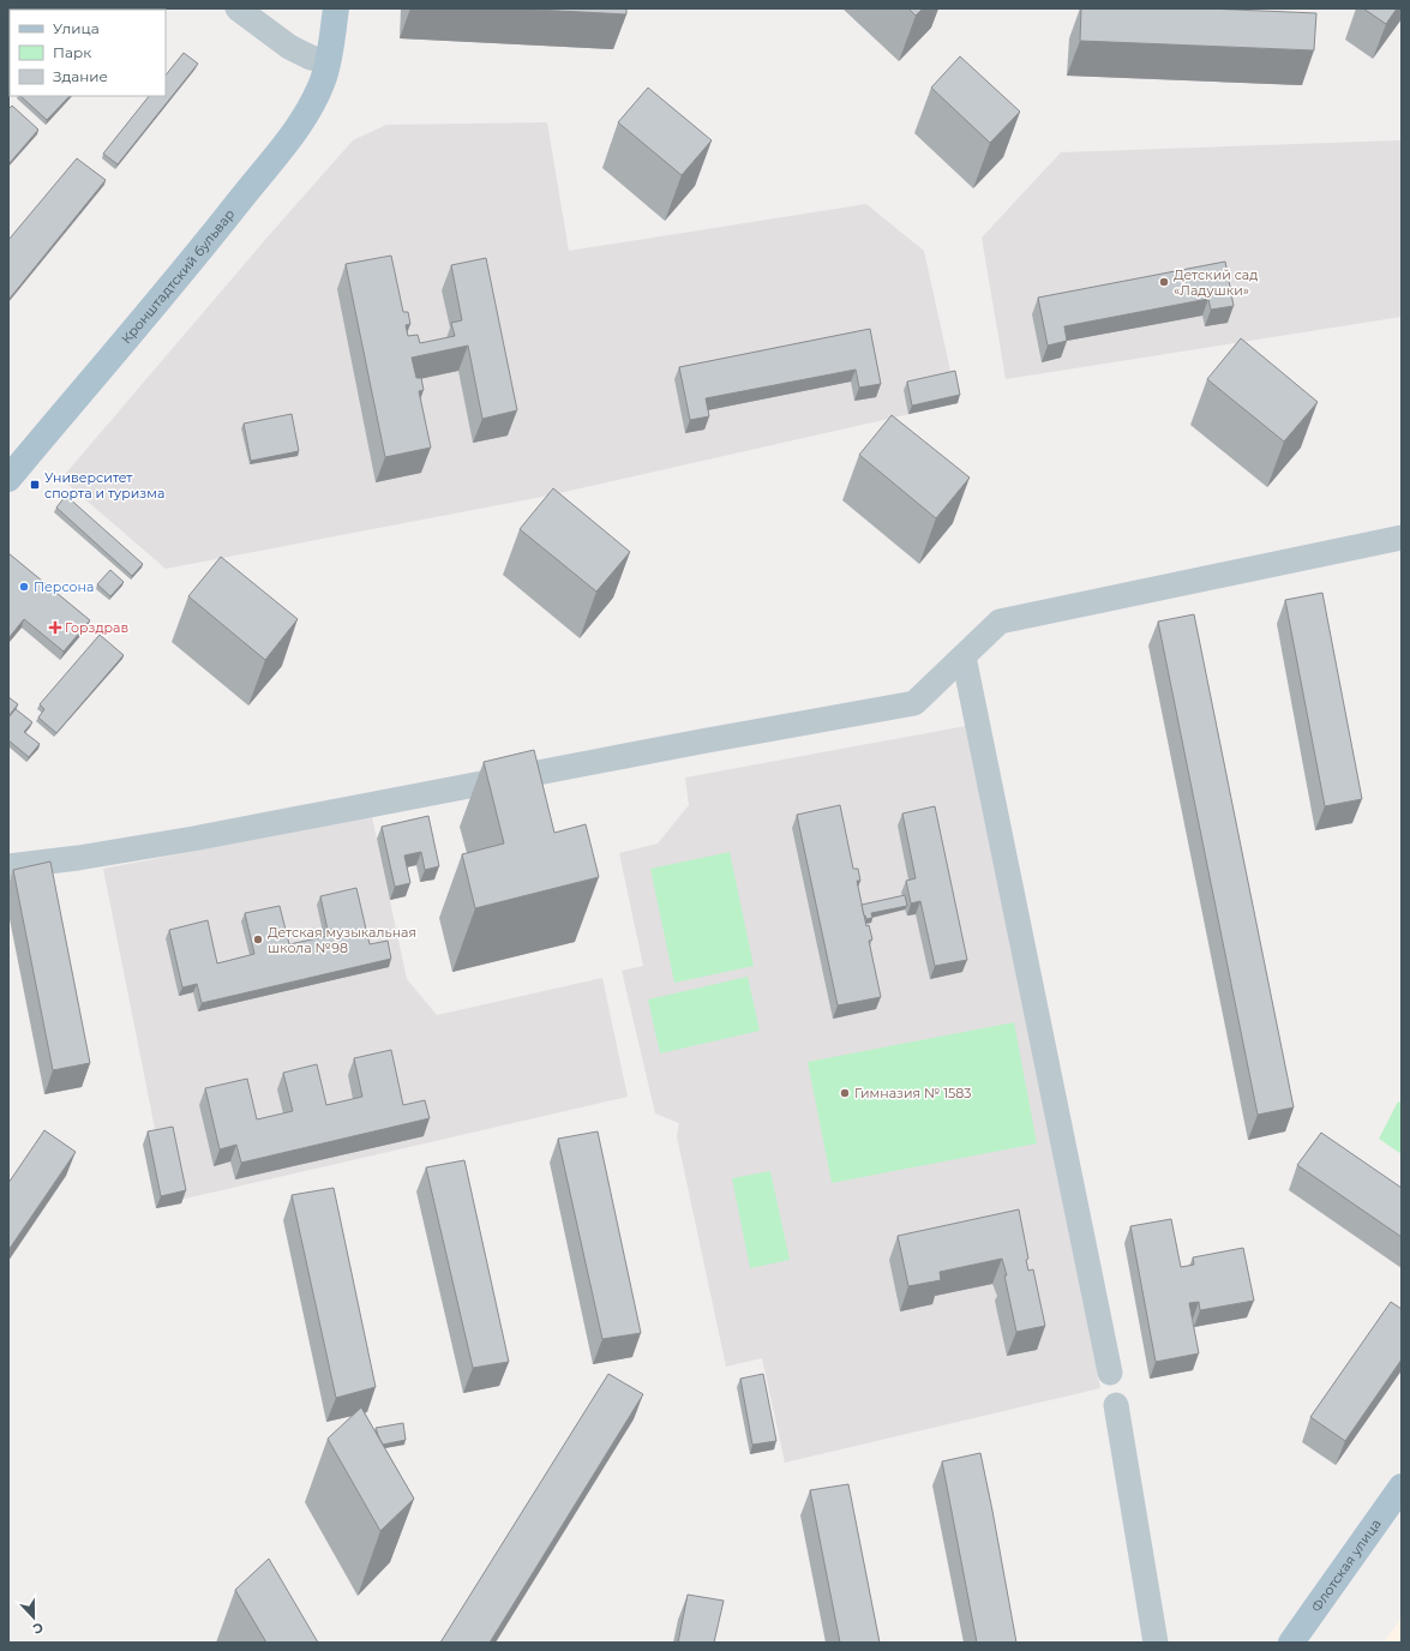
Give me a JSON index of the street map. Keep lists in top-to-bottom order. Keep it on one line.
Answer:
{"streets":{"main road":["Кронштадтский бульвар","Флотская улица"]},"places":{"other":["Детский сад «Ладушки»","Персона","Детская музыкальная школа №98","Гимназия № 1583"],"transit":["Университет спорта и туризма"],"health":["Горздрав"]},"legend":["Улица","Парк","Здание"],"north":"bottom"}
